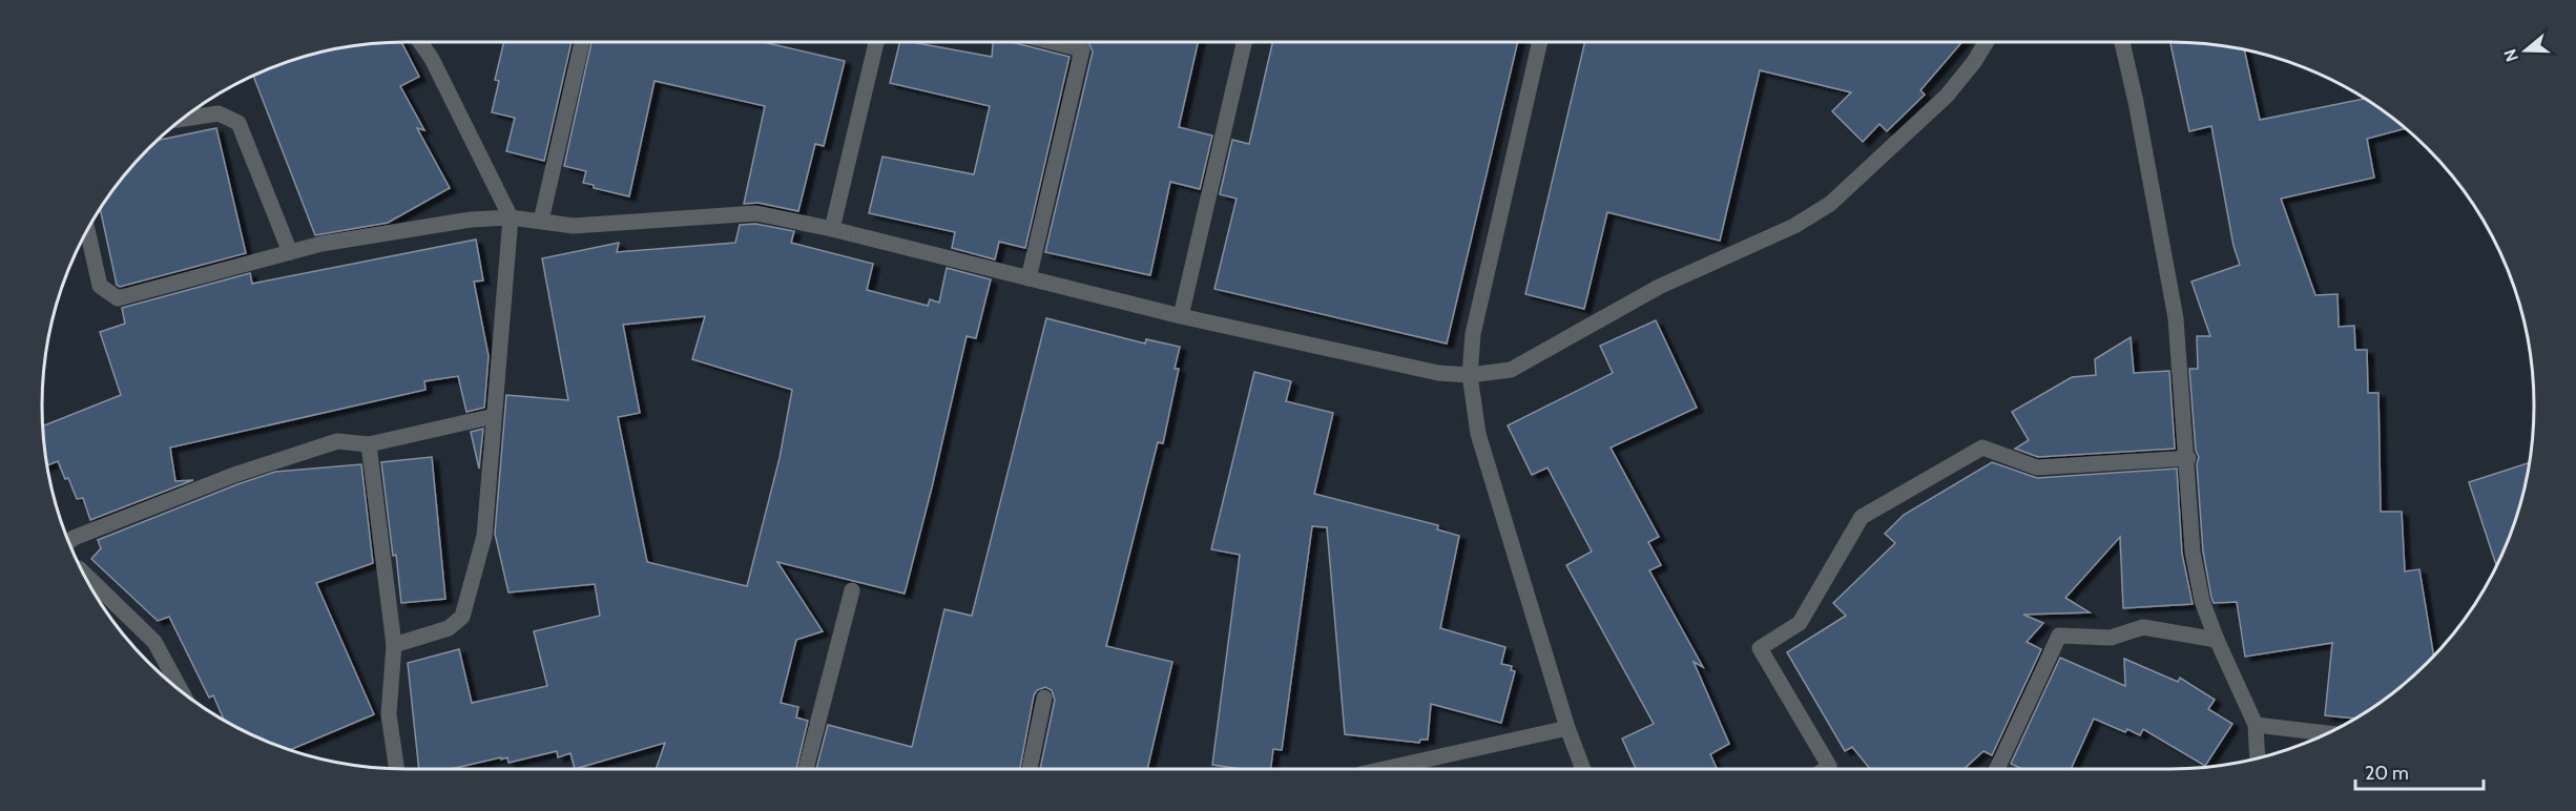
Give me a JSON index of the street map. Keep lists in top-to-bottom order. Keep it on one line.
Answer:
{"scale_bar":"20 m","north":"left"}
